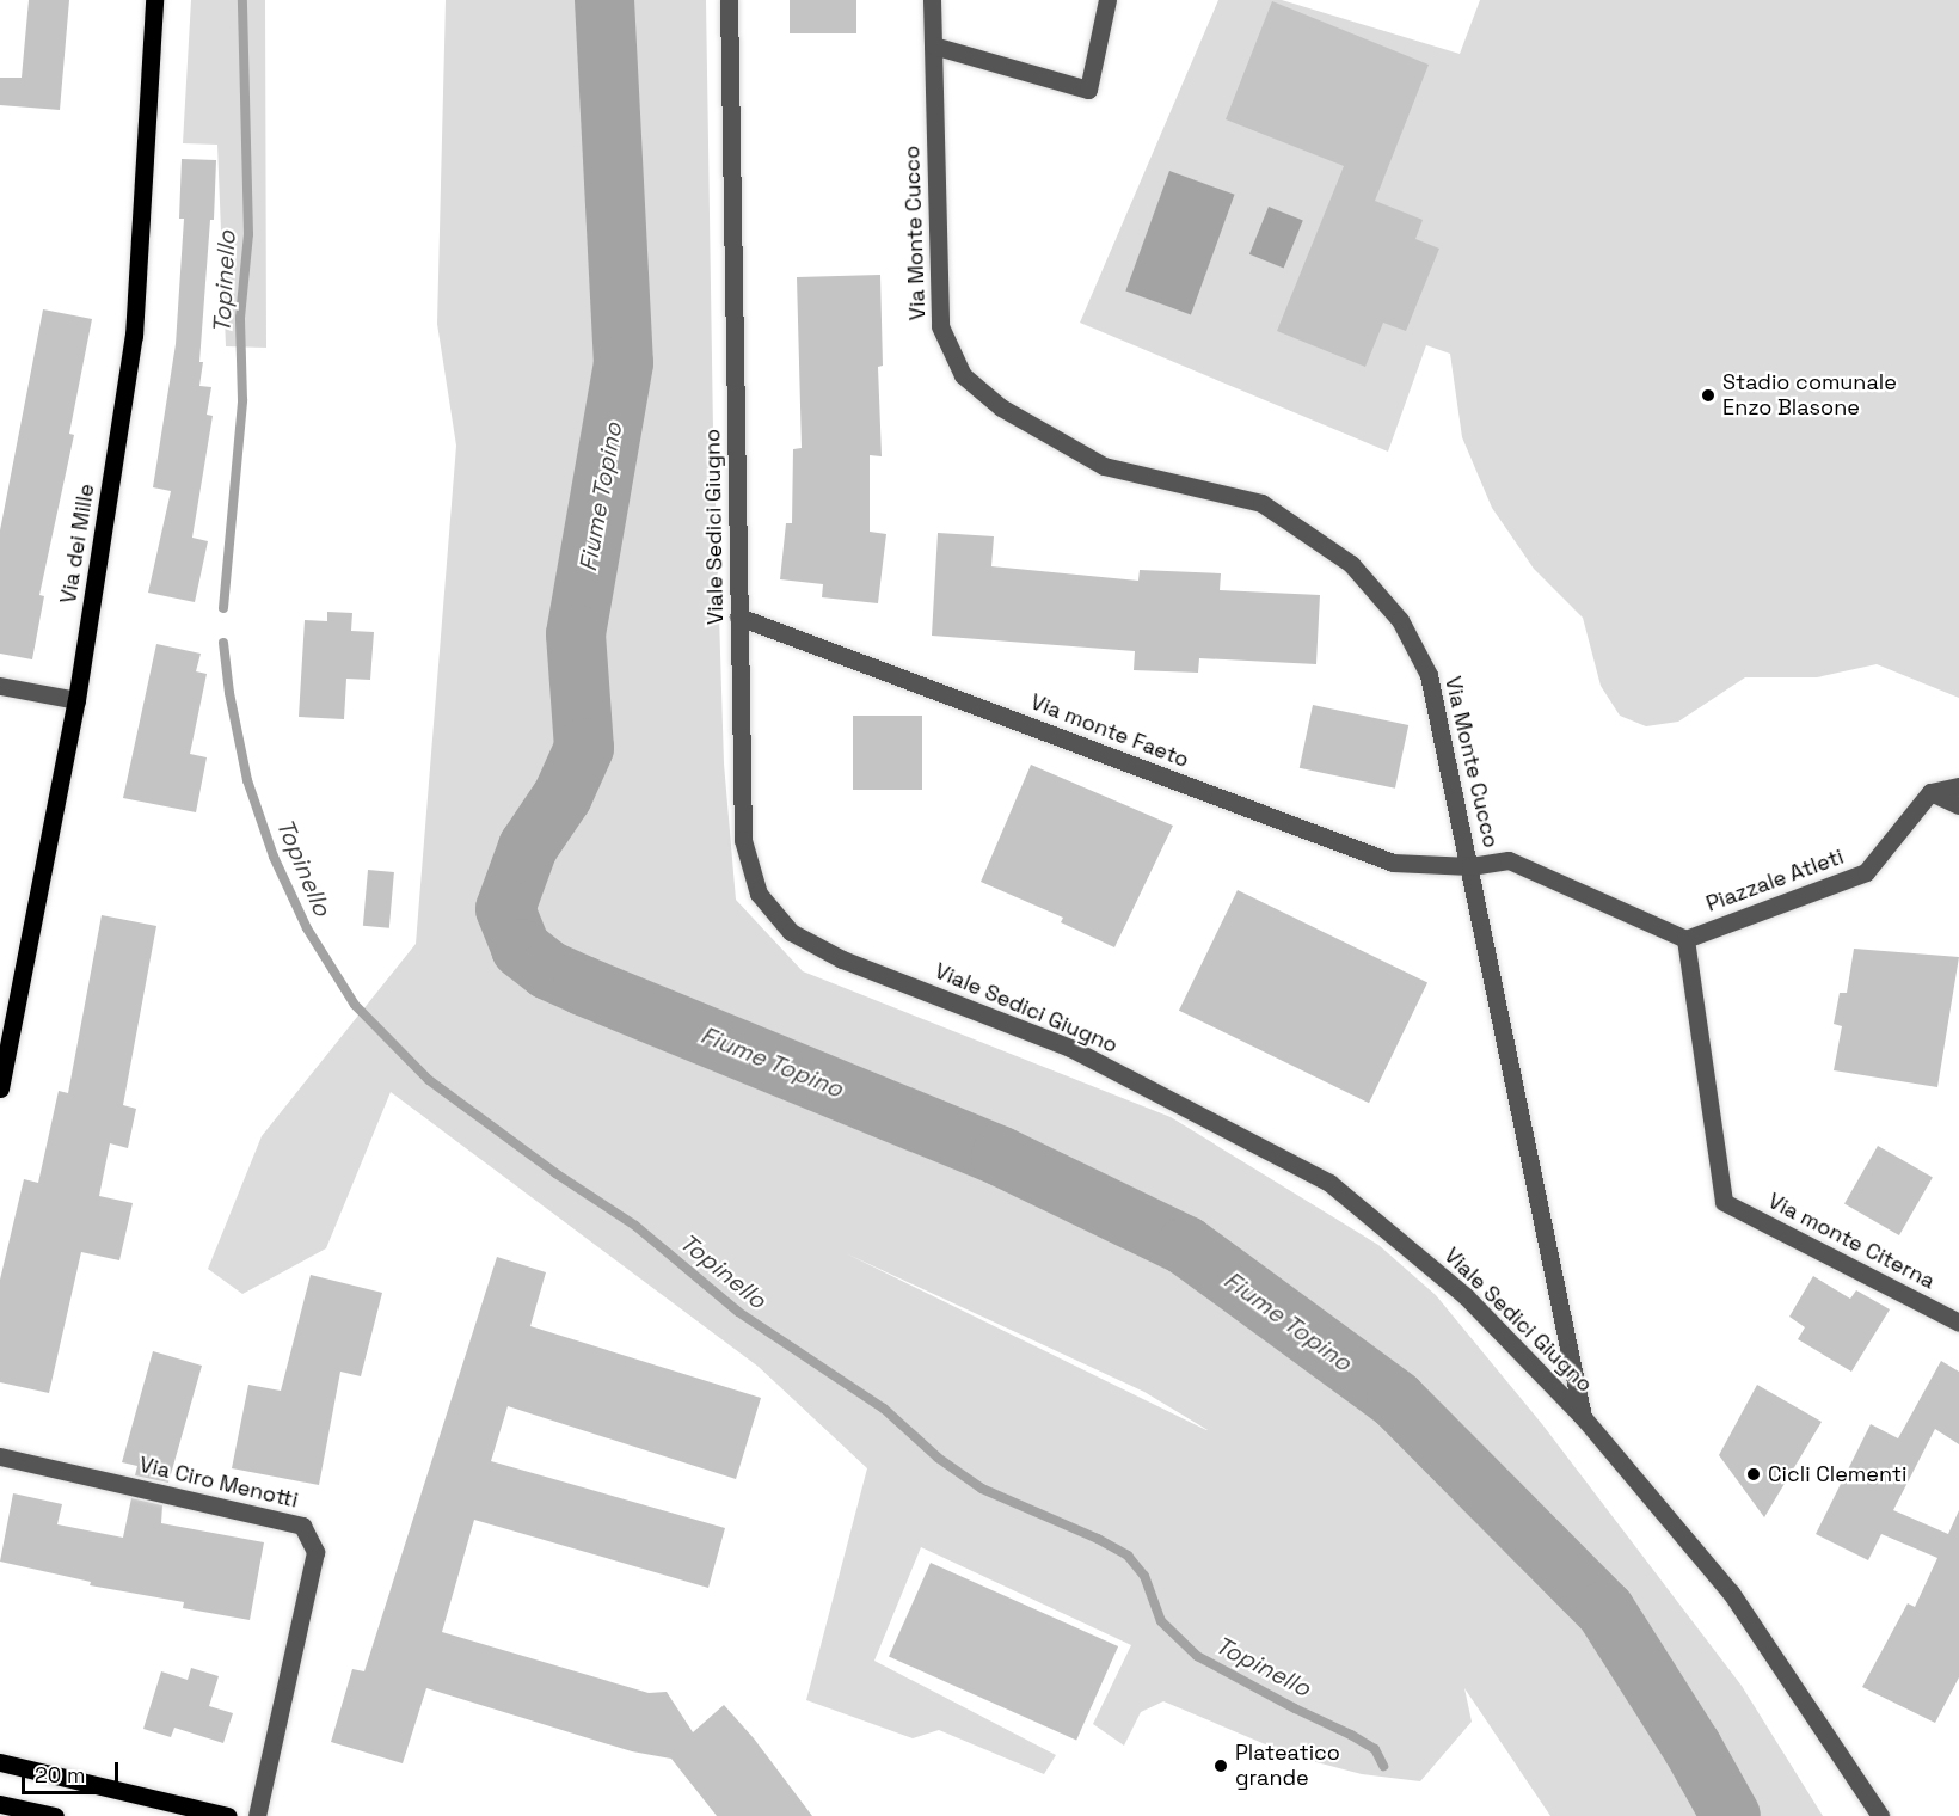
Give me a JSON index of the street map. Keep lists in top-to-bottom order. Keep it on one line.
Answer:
{"streets":{"main road":["Via dei Mille"],"street":["Via Monte Cucco","Viale Sedici Giugno","Via monte Faeto","Piazzale Atleti","Via monte Citerna","Via Ciro Menotti"]},"crossings":[["Via Monte Cucco","Viale Sedici Giugno"],["Via Monte Cucco","Via monte Faeto"],["Viale Sedici Giugno","Via monte Faeto"],["Piazzale Atleti","Via monte Citerna"]],"water":["Topinello","Fiume Topino"],"places":["Stadio comunale Enzo Blasone","Cicli Clementi","Plateatico grande"],"scale_bar":"20 m"}
